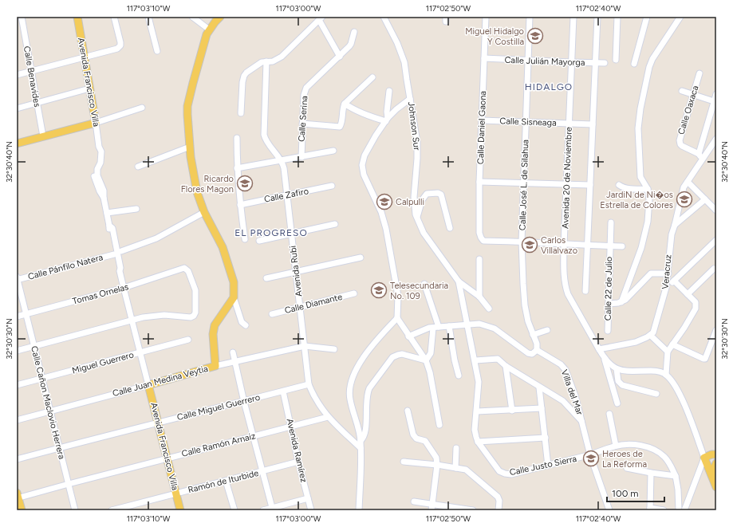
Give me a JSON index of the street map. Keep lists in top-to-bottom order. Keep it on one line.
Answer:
{"streets":{"main road":["Avenida Francisco Villa","Calle Juan Medina Veytia"],"street":["Calle Julián Mayorga","Calle Benavides","Calle Oaxaca","Calle Serina","Calle Sisneaga","Johnson Sur","Calle Daniel Gaona","Avenida 20 de Noviembre","Calle José L. de Silahua","Calle Zafiro","Calle Pánfilo Natera","Avenida Rubi","Veracruz","Calle 22 de Julio","Tomas Ornelas","Calle Diamante","Miguel Guerrero","Villa del Mar","Calle Cañon Maclovio Herrera","Calle Miguel Guerrero","Calle Ramón Arnaiz","Avenida Ramírez","Calle Justo Sierra","Ramón de Iturbide"]},"crossings":[["Calle Julián Mayorga","Calle Daniel Gaona"],["Calle Julián Mayorga","Avenida 20 de Noviembre"],["Calle Julián Mayorga","Calle José L. de Silahua"],["Avenida Francisco Villa","Calle Pánfilo Natera"],["Avenida Francisco Villa","Tomas Ornelas"],["Avenida Francisco Villa","Miguel Guerrero"],["Avenida Francisco Villa","Calle Juan Medina Veytia"],["Avenida Francisco Villa","Calle Miguel Guerrero"],["Avenida Francisco Villa","Calle Ramón Arnaiz"],["Avenida Francisco Villa","Ramón de Iturbide"],["Calle Sisneaga","Calle Daniel Gaona"],["Calle Sisneaga","Avenida 20 de Noviembre"],["Calle Sisneaga","Calle José L. de Silahua"],["Johnson Sur","Calle Justo Sierra"],["Calle Daniel Gaona","Calle José L. de Silahua"],["Calle José L. de Silahua","Villa del Mar"],["Calle Zafiro","Avenida Rubi"],["Calle Pánfilo Natera","Calle Cañon Maclovio Herrera"],["Avenida Rubi","Calle Diamante"],["Avenida Rubi","Calle Juan Medina Veytia"],["Avenida Rubi","Calle Miguel Guerrero"],["Avenida Rubi","Calle Ramón Arnaiz"],["Tomas Ornelas","Calle Cañon Maclovio Herrera"],["Miguel Guerrero","Calle Cañon Maclovio Herrera"],["Calle Juan Medina Veytia","Calle Cañon Maclovio Herrera"],["Villa del Mar","Calle Justo Sierra"],["Calle Cañon Maclovio Herrera","Calle Miguel Guerrero"],["Calle Cañon Maclovio Herrera","Calle Ramón Arnaiz"],["Calle Miguel Guerrero","Avenida Ramírez"],["Calle Ramón Arnaiz","Avenida Ramírez"],["Avenida Ramírez","Ramón de Iturbide"]],"districts":["HIDALGO","EL PROGRESO"],"places":{"school or university":["Miguel Hidalgo Y Costilla","Ricardo Flores Magon","JardiN de Ni�os Estrella de Colores","Calpulli","Carlos Villalvazo","Telesecundaria No. 109","Heroes de La Reforma"]},"scale_bar":"100 m","coordinates":["117°03'10\"W","117°03'00\"W","117°02'50\"W","117°02'40\"W","32°30'40\"N","32°30'30\"N"]}
